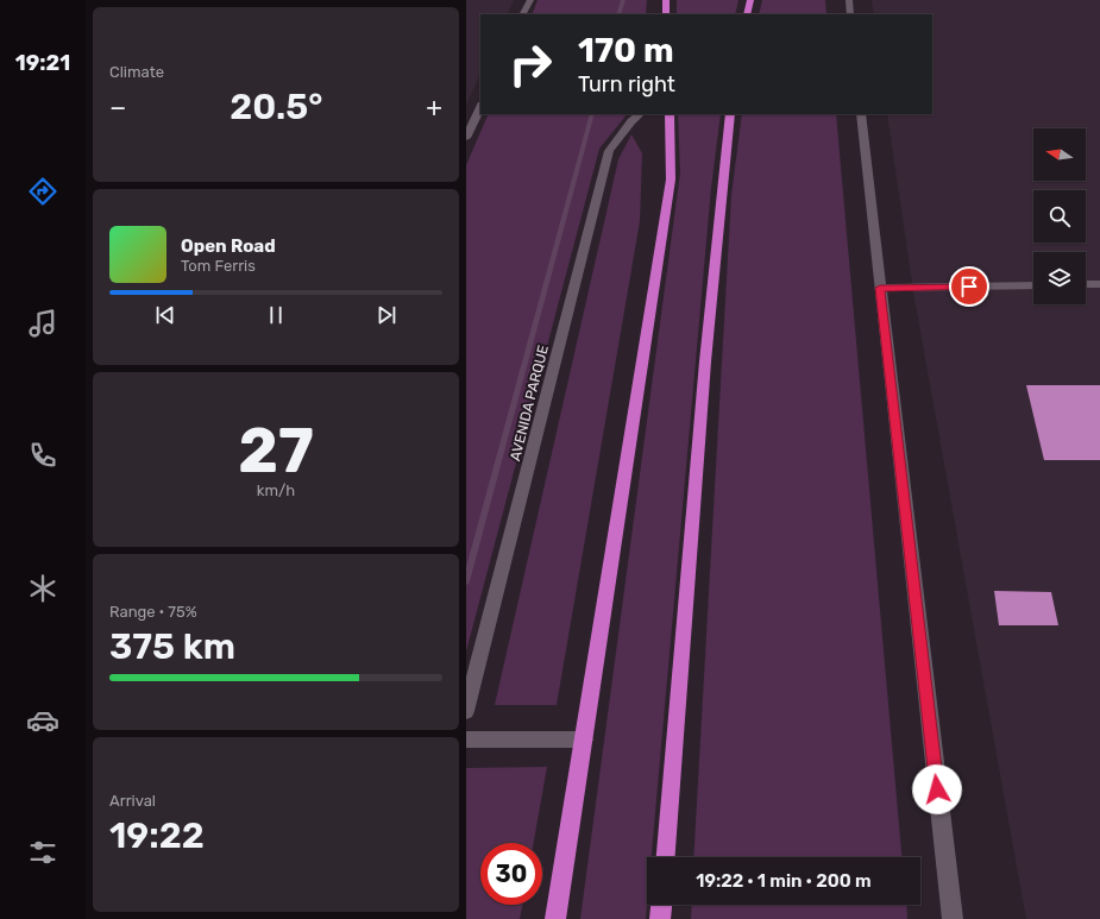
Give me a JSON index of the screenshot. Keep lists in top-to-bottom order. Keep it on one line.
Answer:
{"streets":{"street":["AVENIDA PARQUE"]},"north":"left","page":{"tabs":"19:21","tile":["Climate",["27","km/h"],["Range · 75%","375 km"],["Arrival","19:22"]],"turn":["170 m","Turn right"],"heat":["−","20.5°","+"],"song":["Open Road","Tom Ferris"],"limit":"30","trip":"19:22 · 1 min · 200 m"}}
